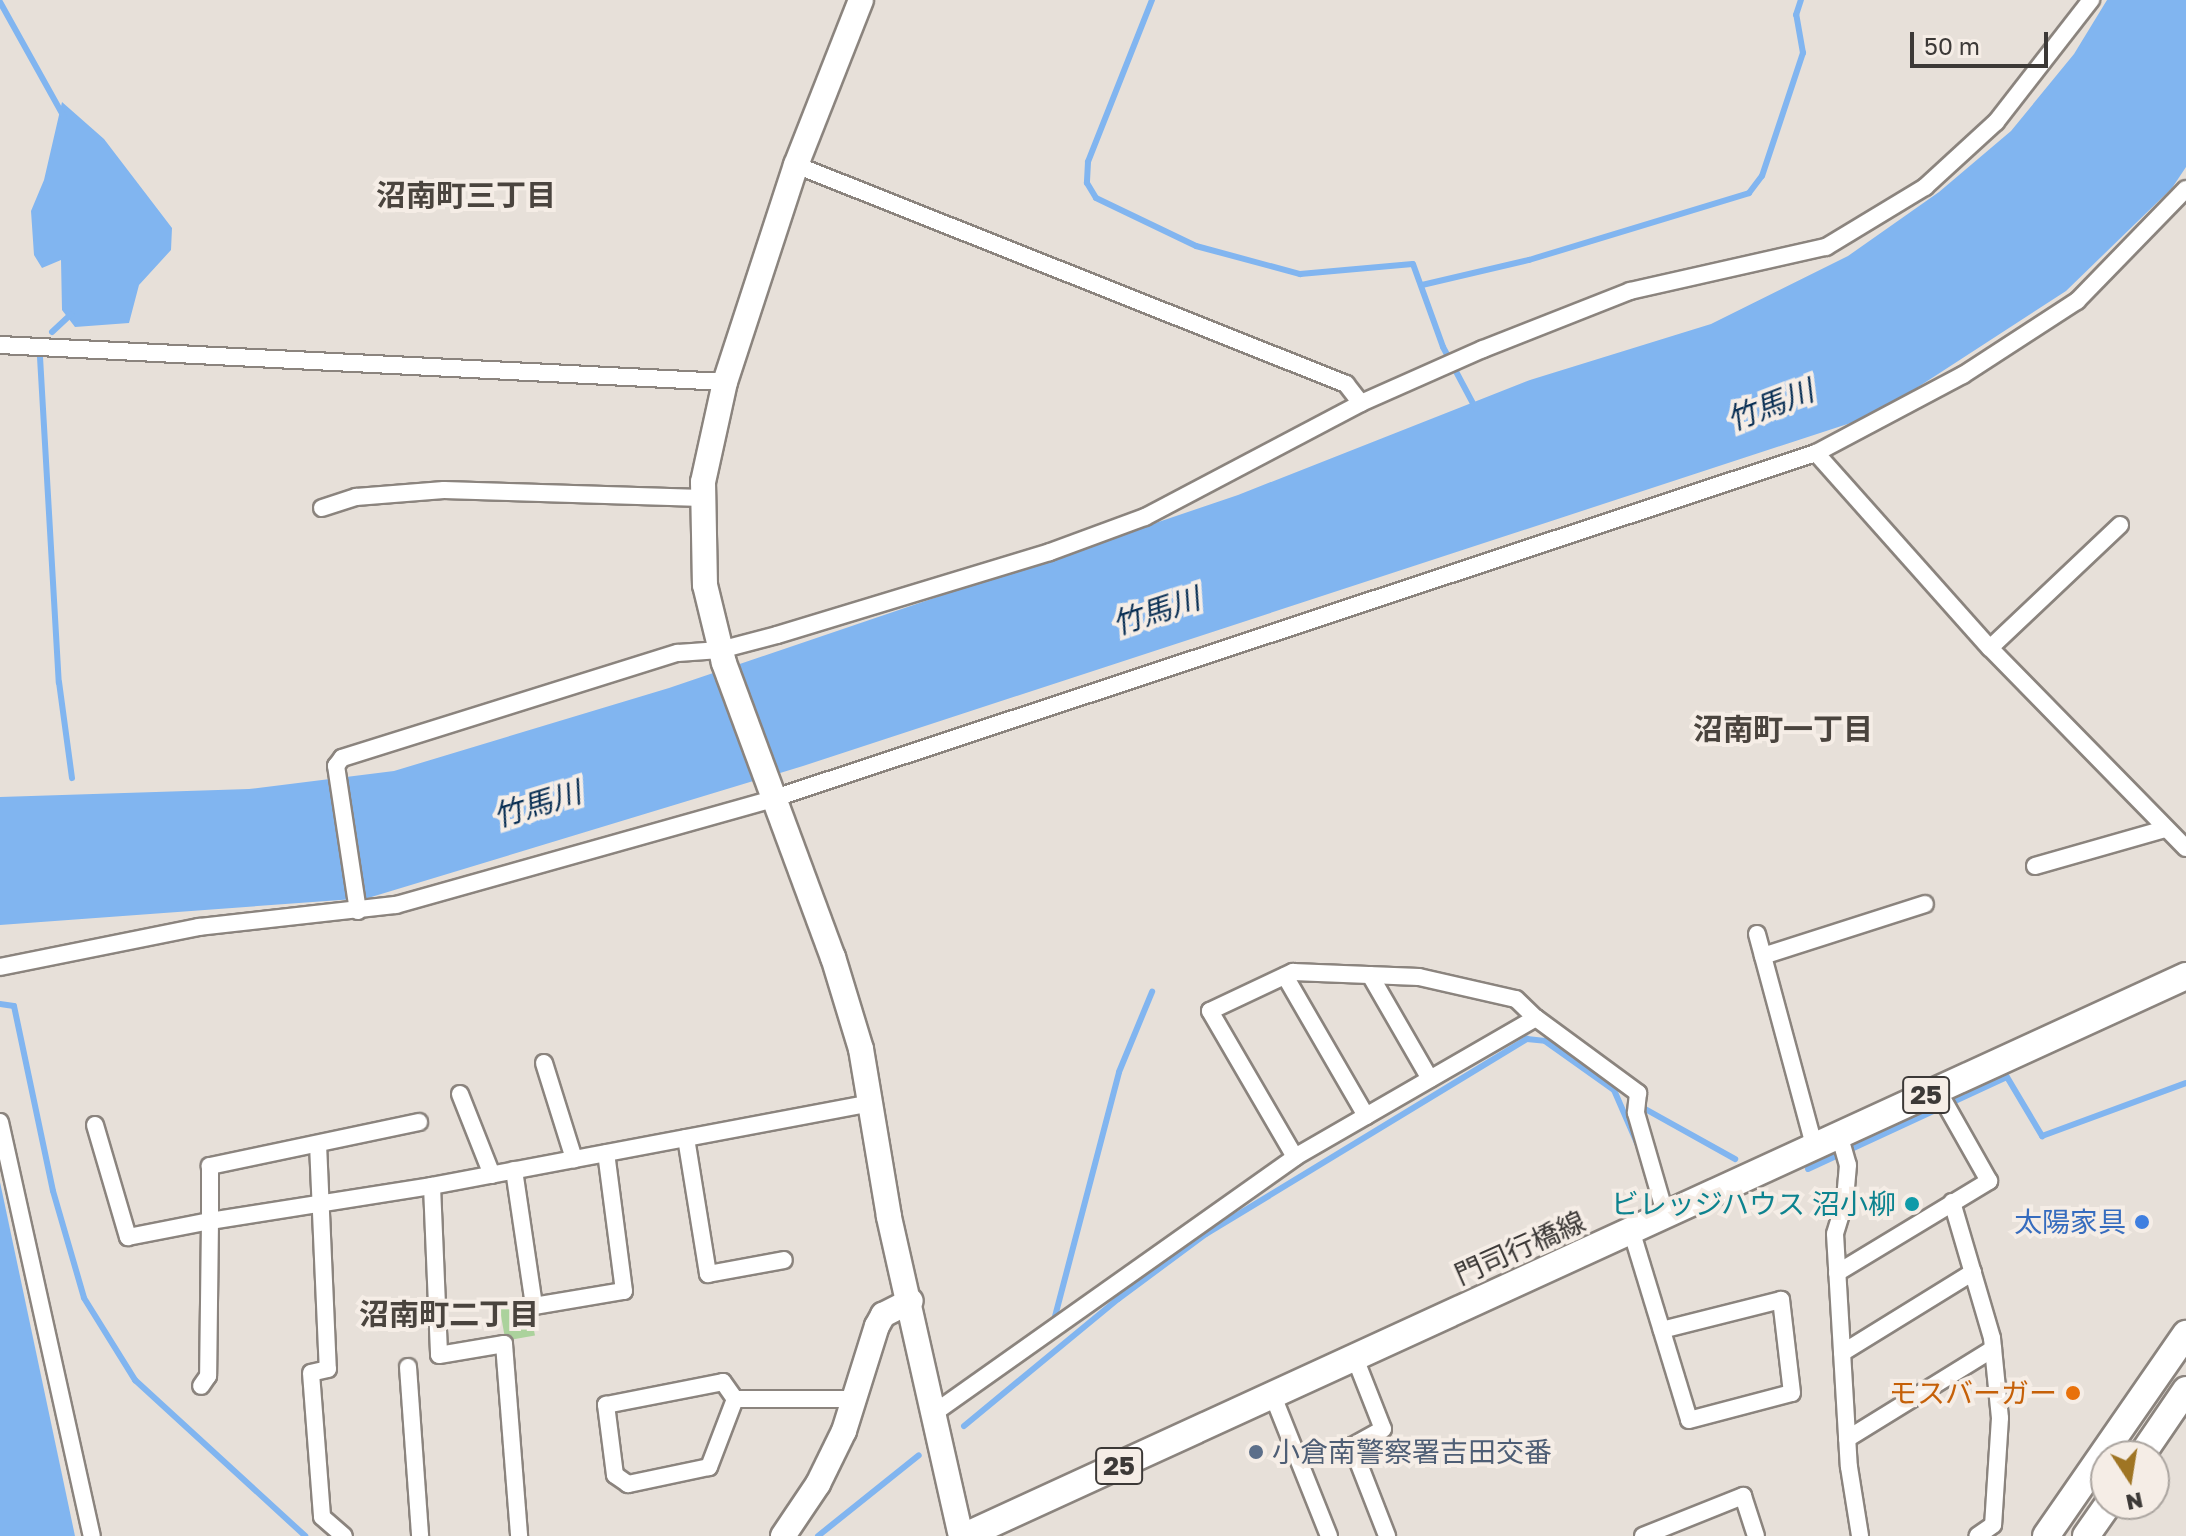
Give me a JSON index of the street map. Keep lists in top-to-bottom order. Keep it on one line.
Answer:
{"streets":{"main road":["25","門司行橋線"]},"districts":["沼南町三丁目","沼南町一丁目","沼南町二丁目"],"water":["竹馬川"],"places":["ビレッジハウス 沼小柳","太陽家具","モスバーガー","小倉南警察署吉田交番"],"scale_bar":"50 m","north":"bottom"}
